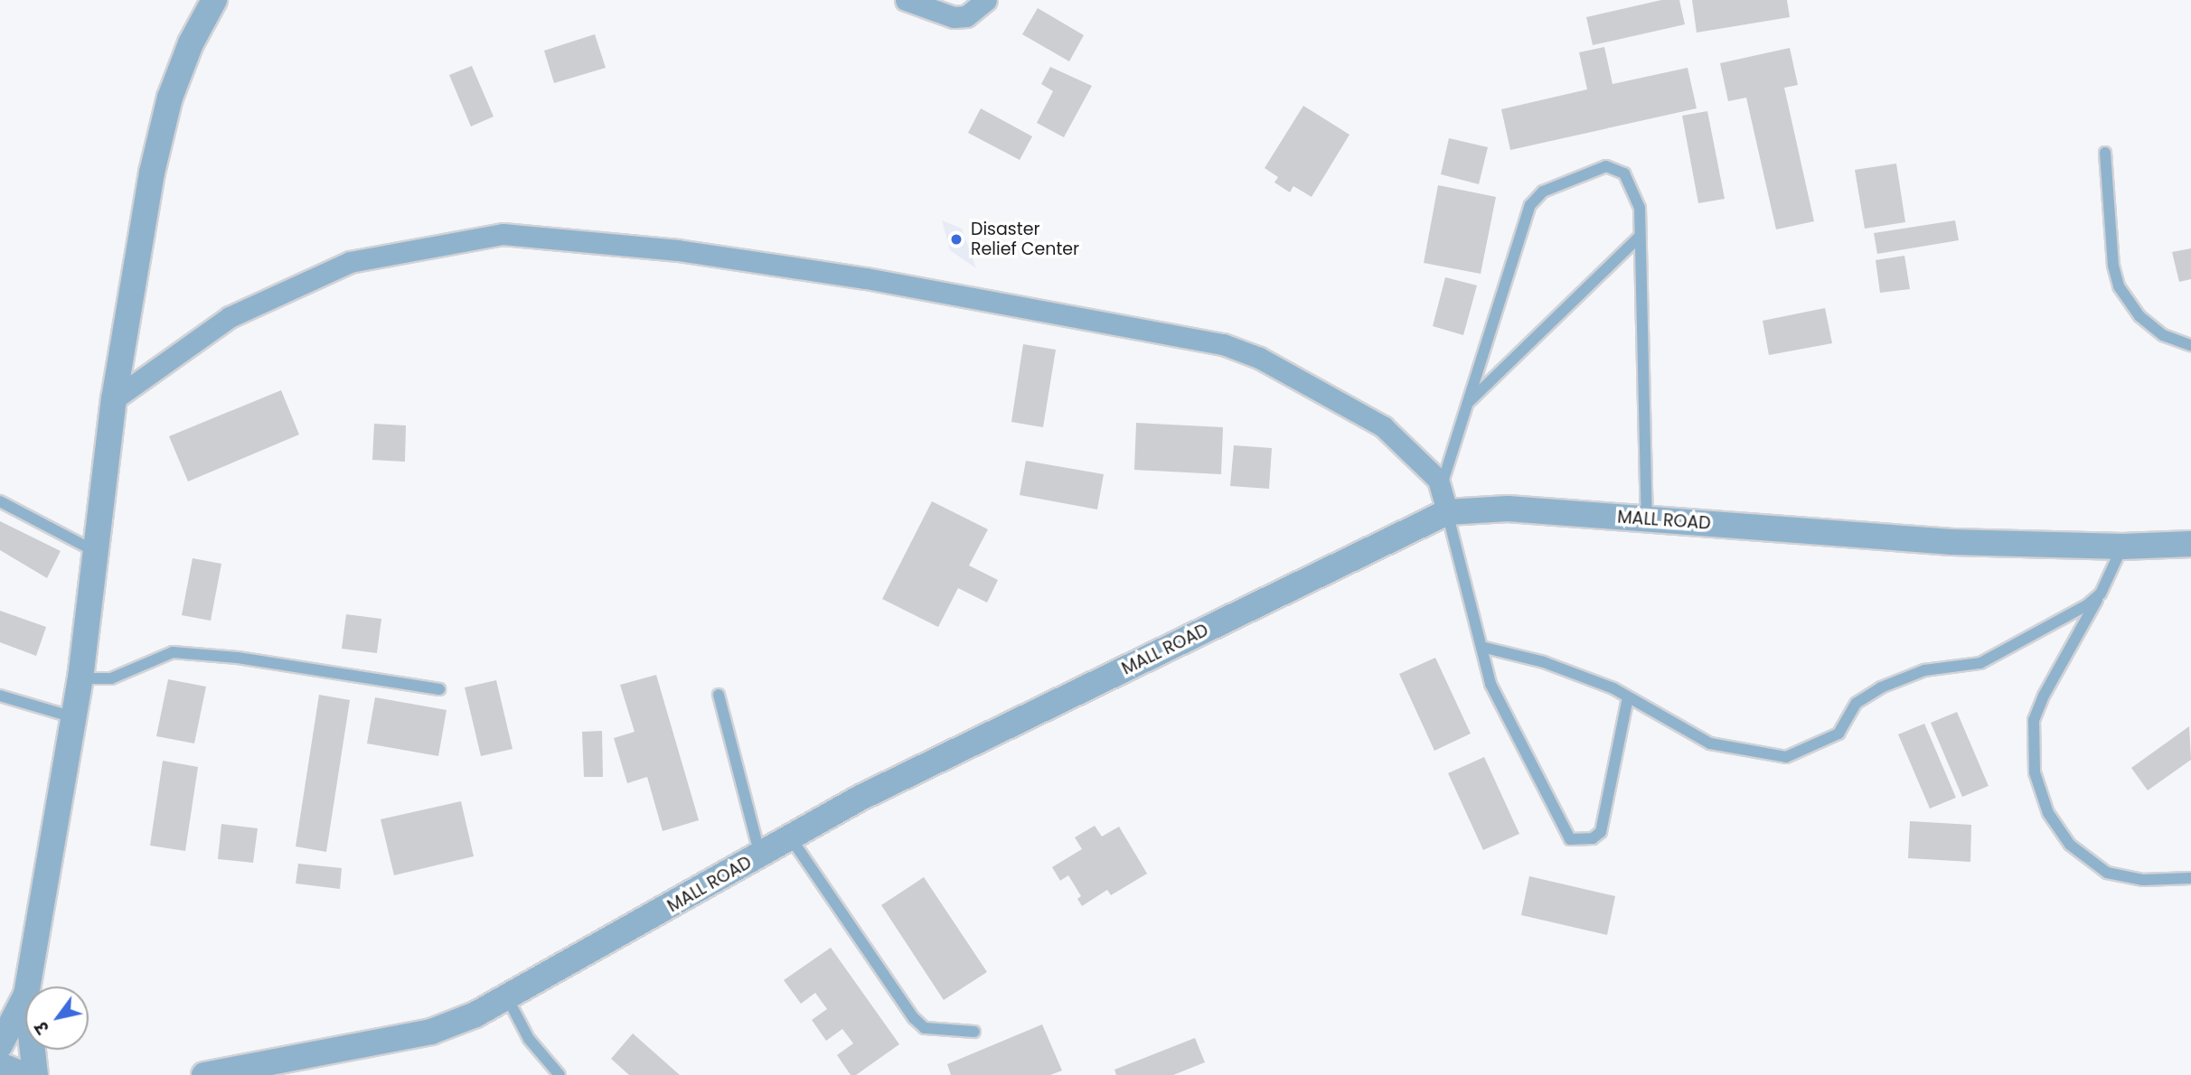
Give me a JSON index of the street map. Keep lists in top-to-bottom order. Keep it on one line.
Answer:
{"streets":{"street":["MALL ROAD"]},"places":["Disaster Relief Center"],"north":"bottom left"}
